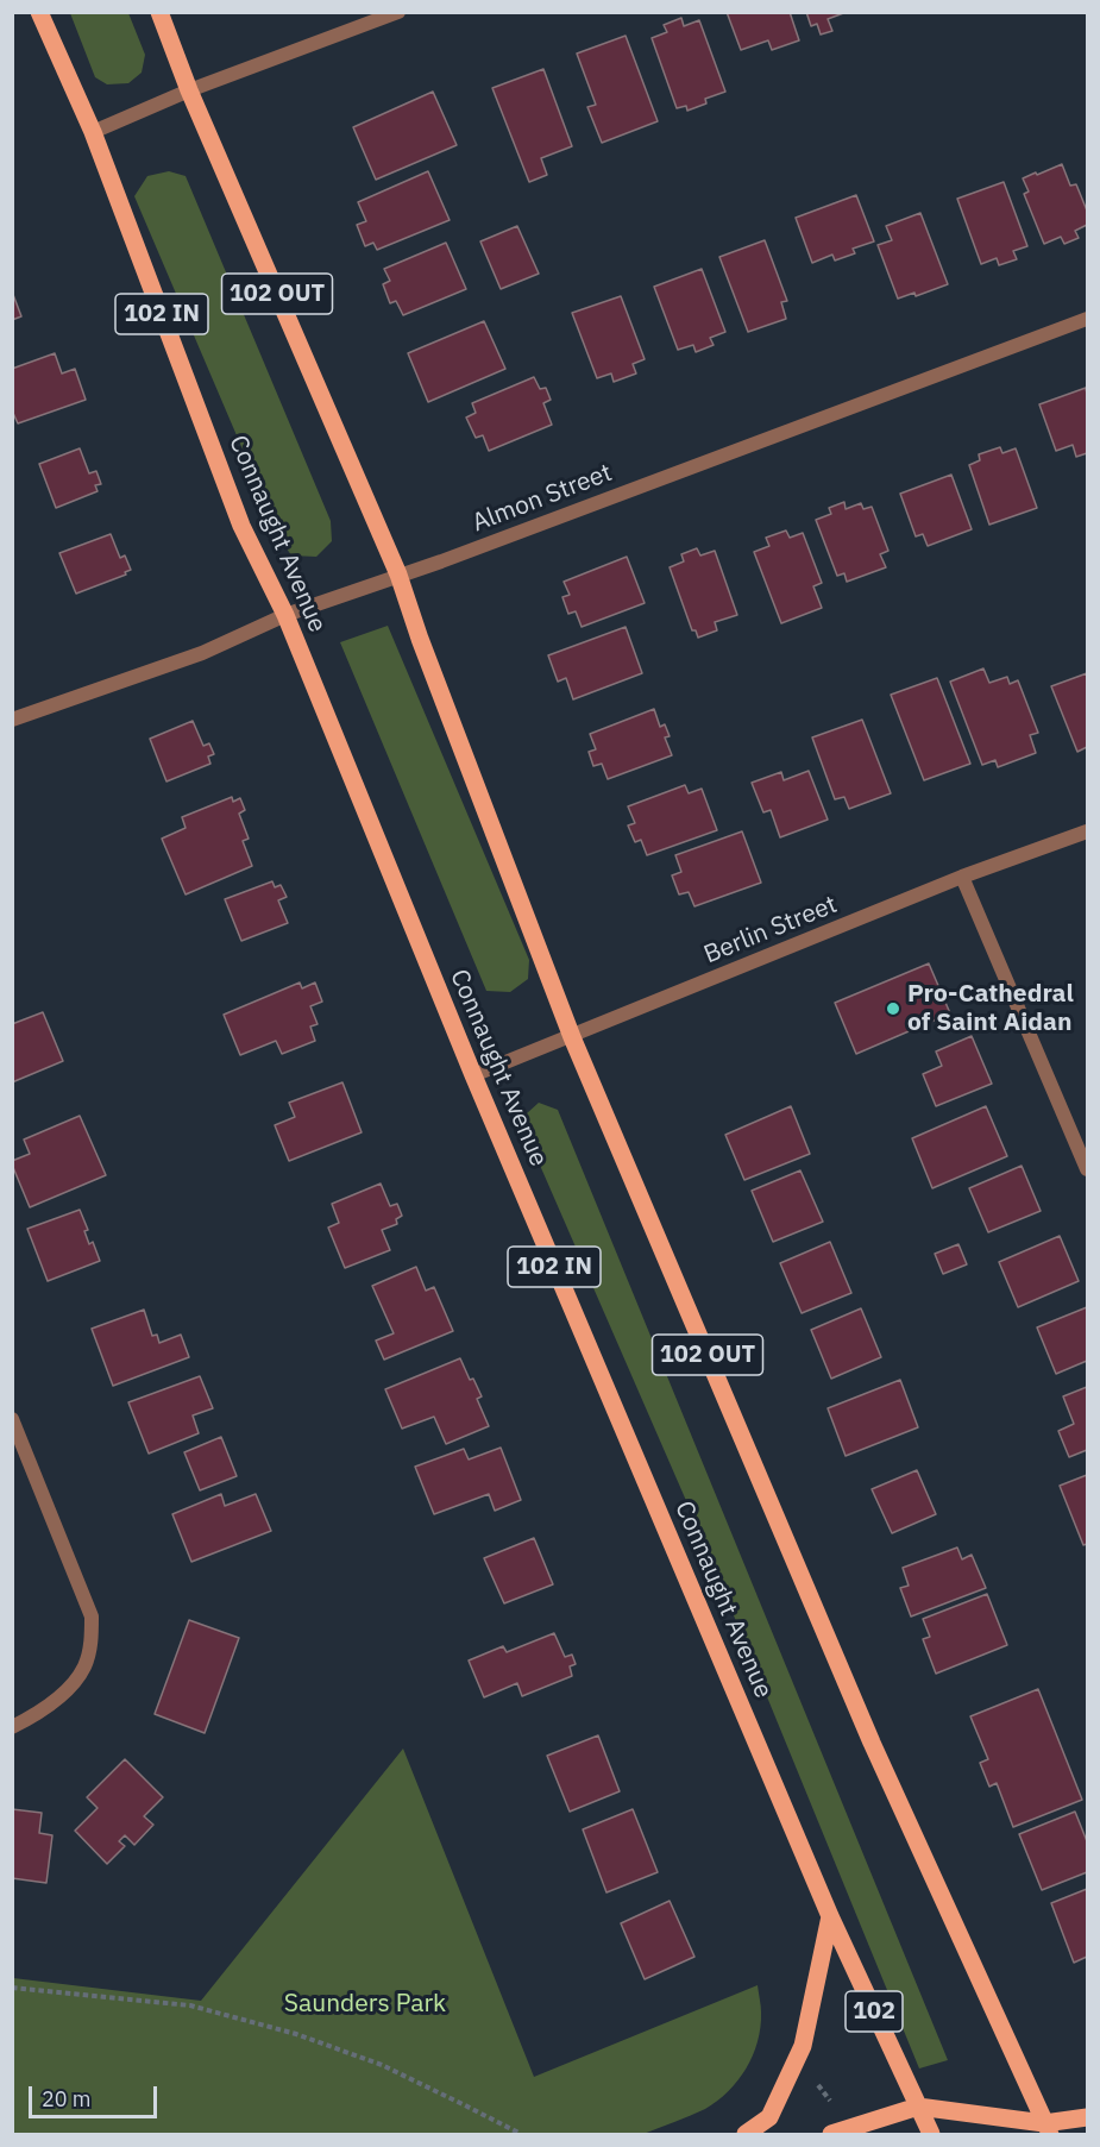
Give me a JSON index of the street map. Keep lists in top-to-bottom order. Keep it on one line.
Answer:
{"streets":{"main road":["102 OUT","102 IN","Connaught Avenue","102"],"street":["Almon Street","Berlin Street"]},"crossings":[["102 OUT","Almon Street"],["102 OUT","Berlin Street"],["Almon Street","Connaught Avenue"],["Connaught Avenue","Berlin Street"]],"parks":["Saunders Park"],"places":["Pro-Cathedral of Saint Aidan"],"scale_bar":"20 m"}
